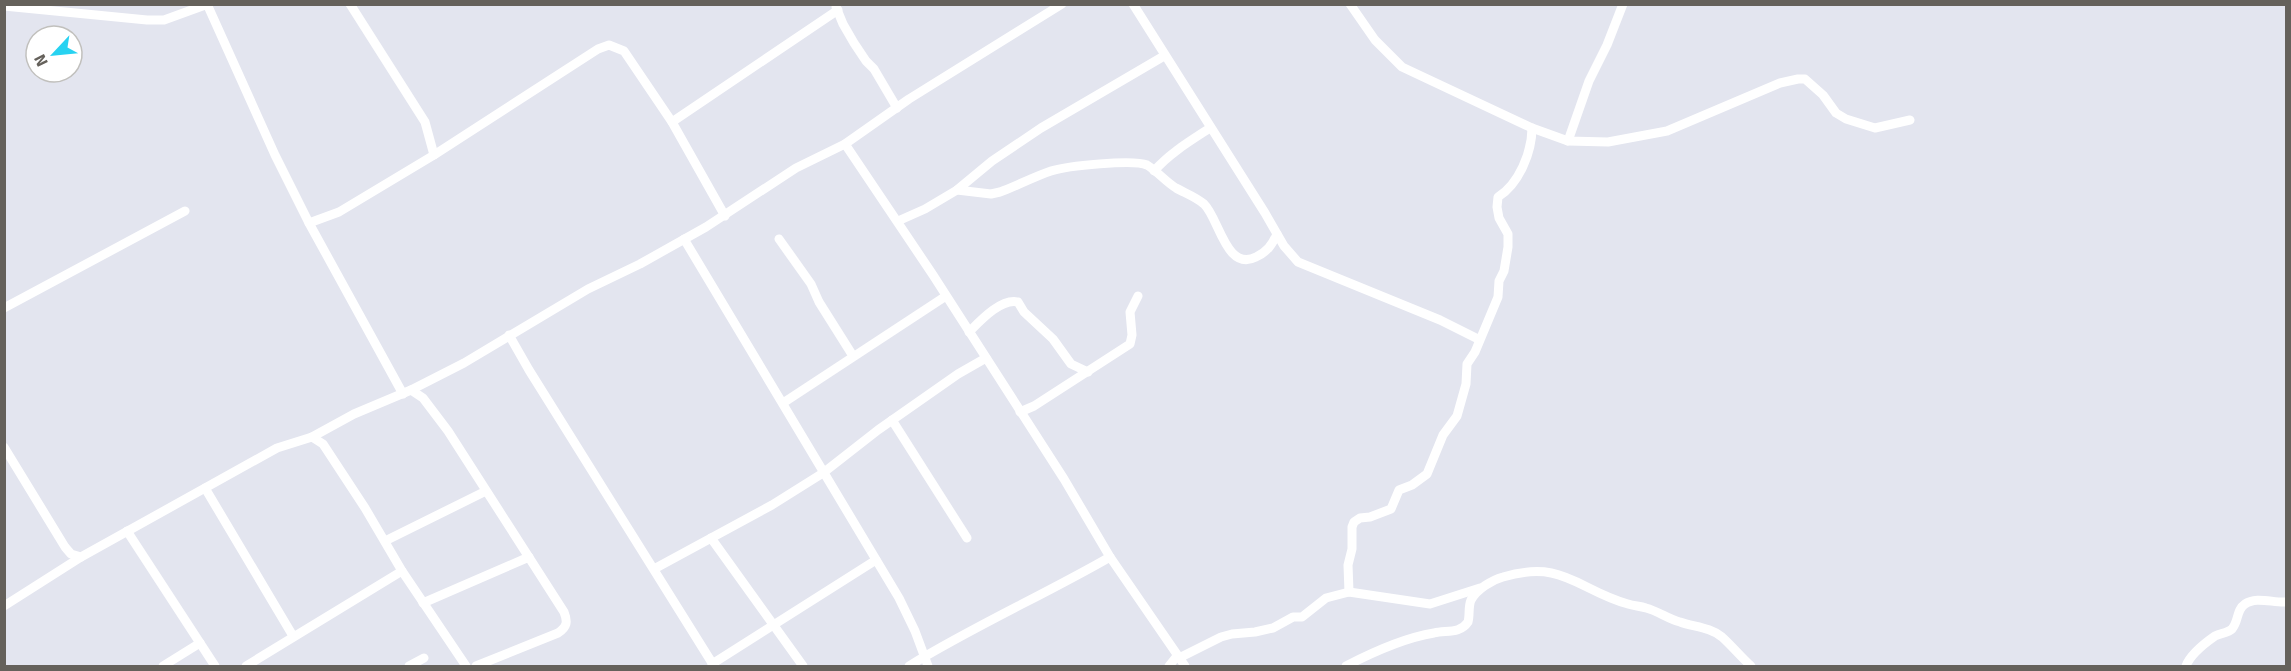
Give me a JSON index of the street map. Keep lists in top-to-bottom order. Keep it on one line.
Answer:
{"north":"bottom left"}
